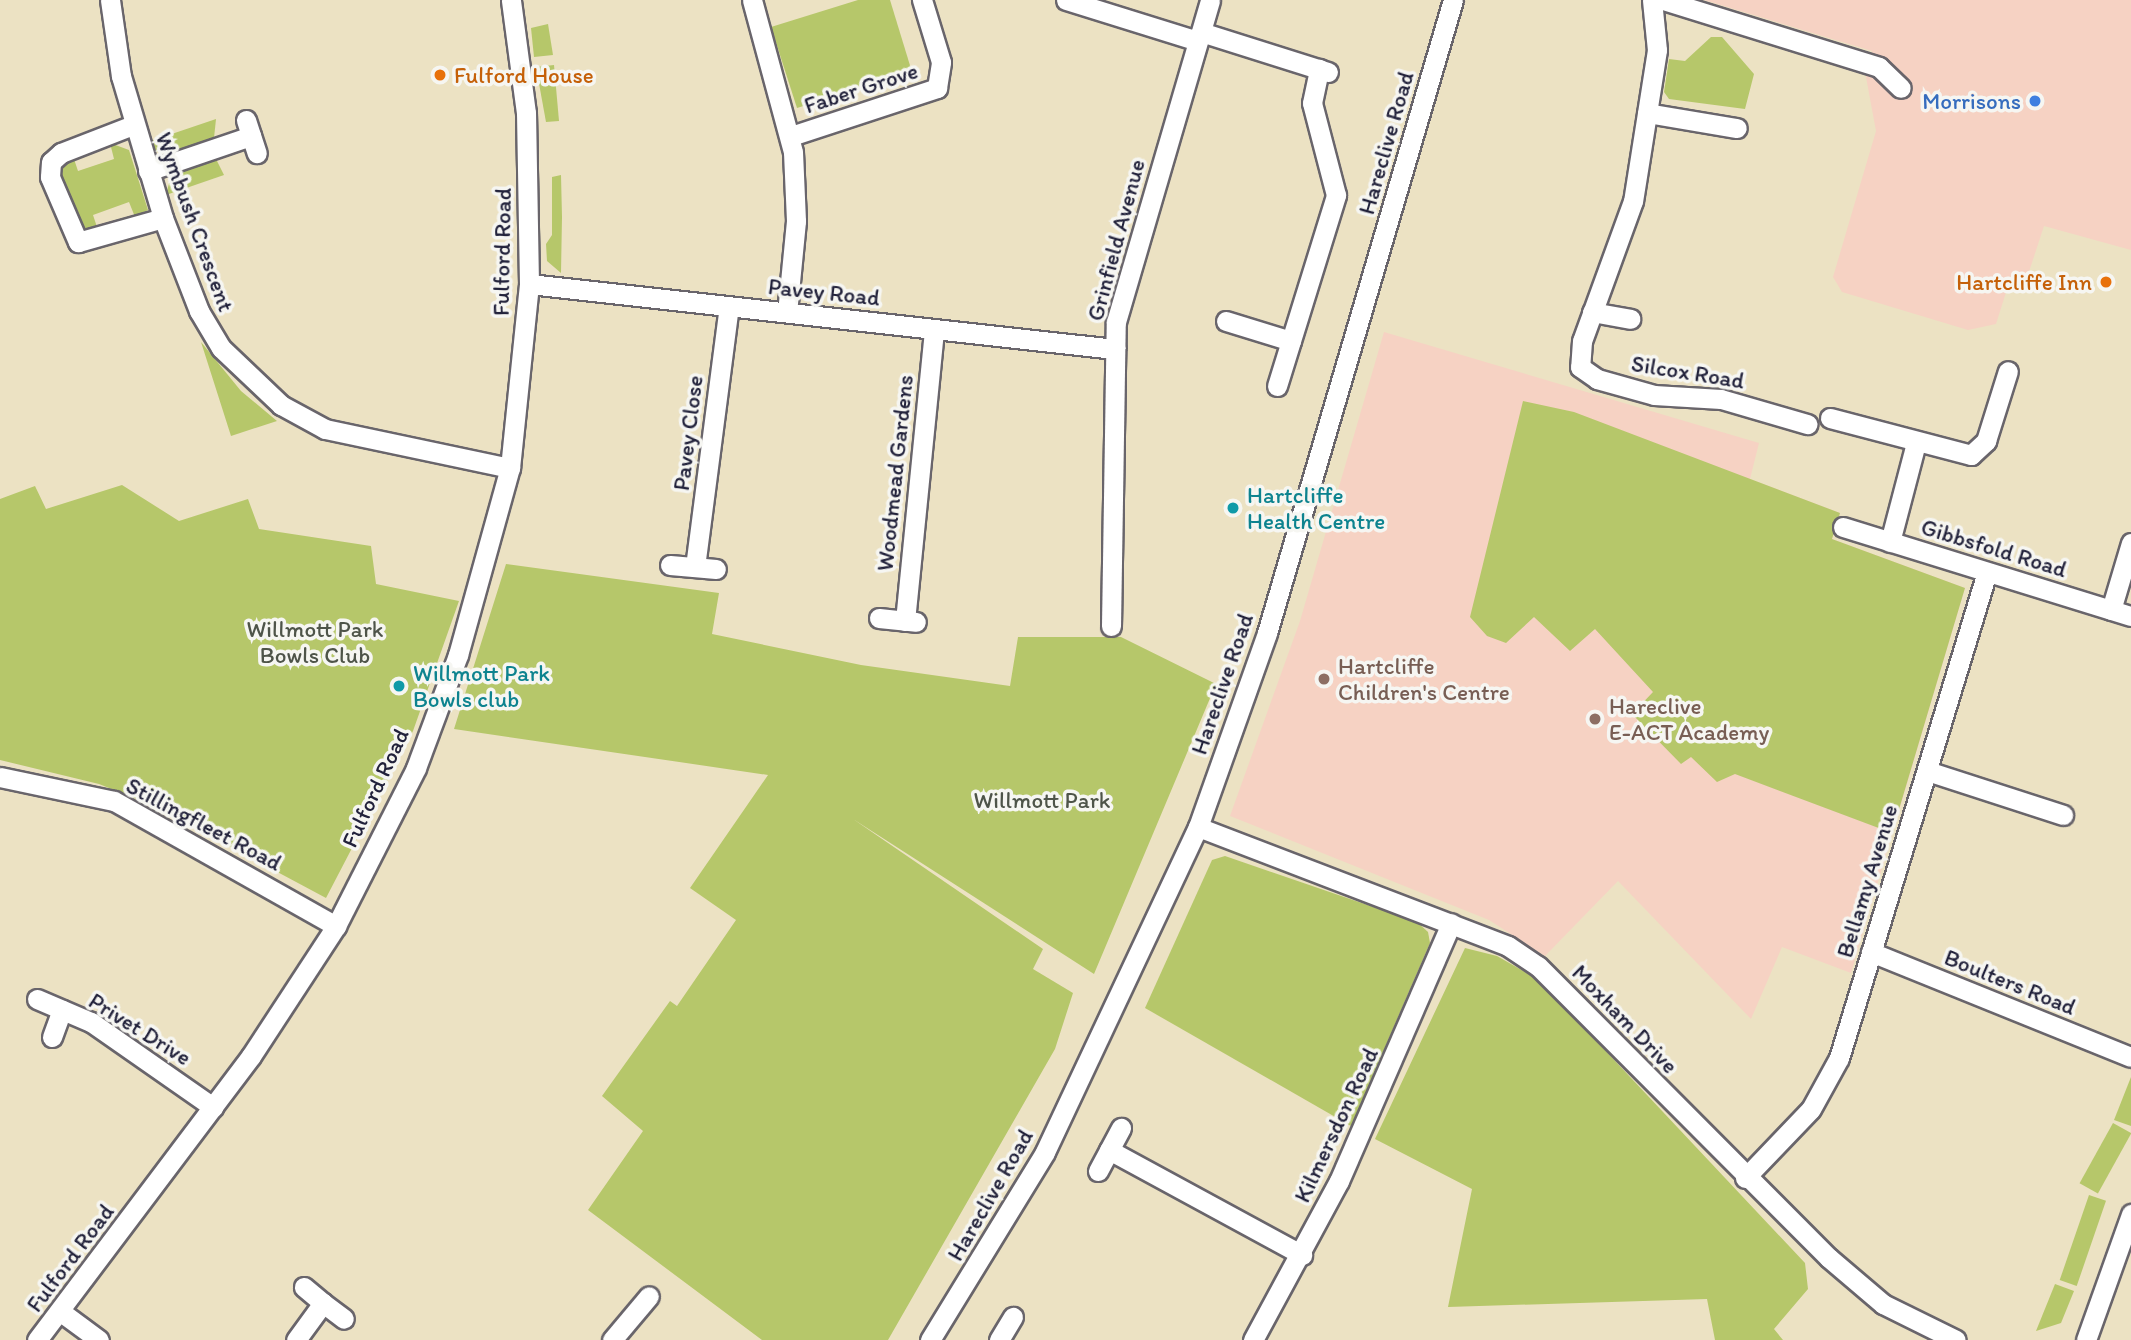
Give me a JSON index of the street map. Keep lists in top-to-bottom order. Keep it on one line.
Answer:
{"streets":{"street":["Faber Grove","Hareclive Road","Wymbush Crescent","Grinfield Avenue","Fulford Road","Pavey Road","Silcox Road","Pavey Close","Woodmead Gardens","Gibbsfold Road","Stillingfleet Road","Bellamy Avenue","Boulters Road","Moxham Drive","Privet Drive","Kilmersdon Road"]},"crossings":[["Hareclive Road","Moxham Drive"],["Wymbush Crescent","Fulford Road"],["Grinfield Avenue","Pavey Road"],["Fulford Road","Pavey Road"],["Fulford Road","Stillingfleet Road"],["Fulford Road","Privet Drive"],["Pavey Road","Pavey Close"],["Pavey Road","Woodmead Gardens"],["Gibbsfold Road","Bellamy Avenue"],["Bellamy Avenue","Boulters Road"],["Bellamy Avenue","Moxham Drive"],["Moxham Drive","Kilmersdon Road"]],"parks":["Willmott Park Bowls Club","Willmott Park"],"places":["Fulford House","Morrisons","Hartcliffe Inn","Hartcliffe Health Centre","Hartcliffe Children's Centre","Willmott Park Bowls club","Hareclive E-ACT Academy"]}
